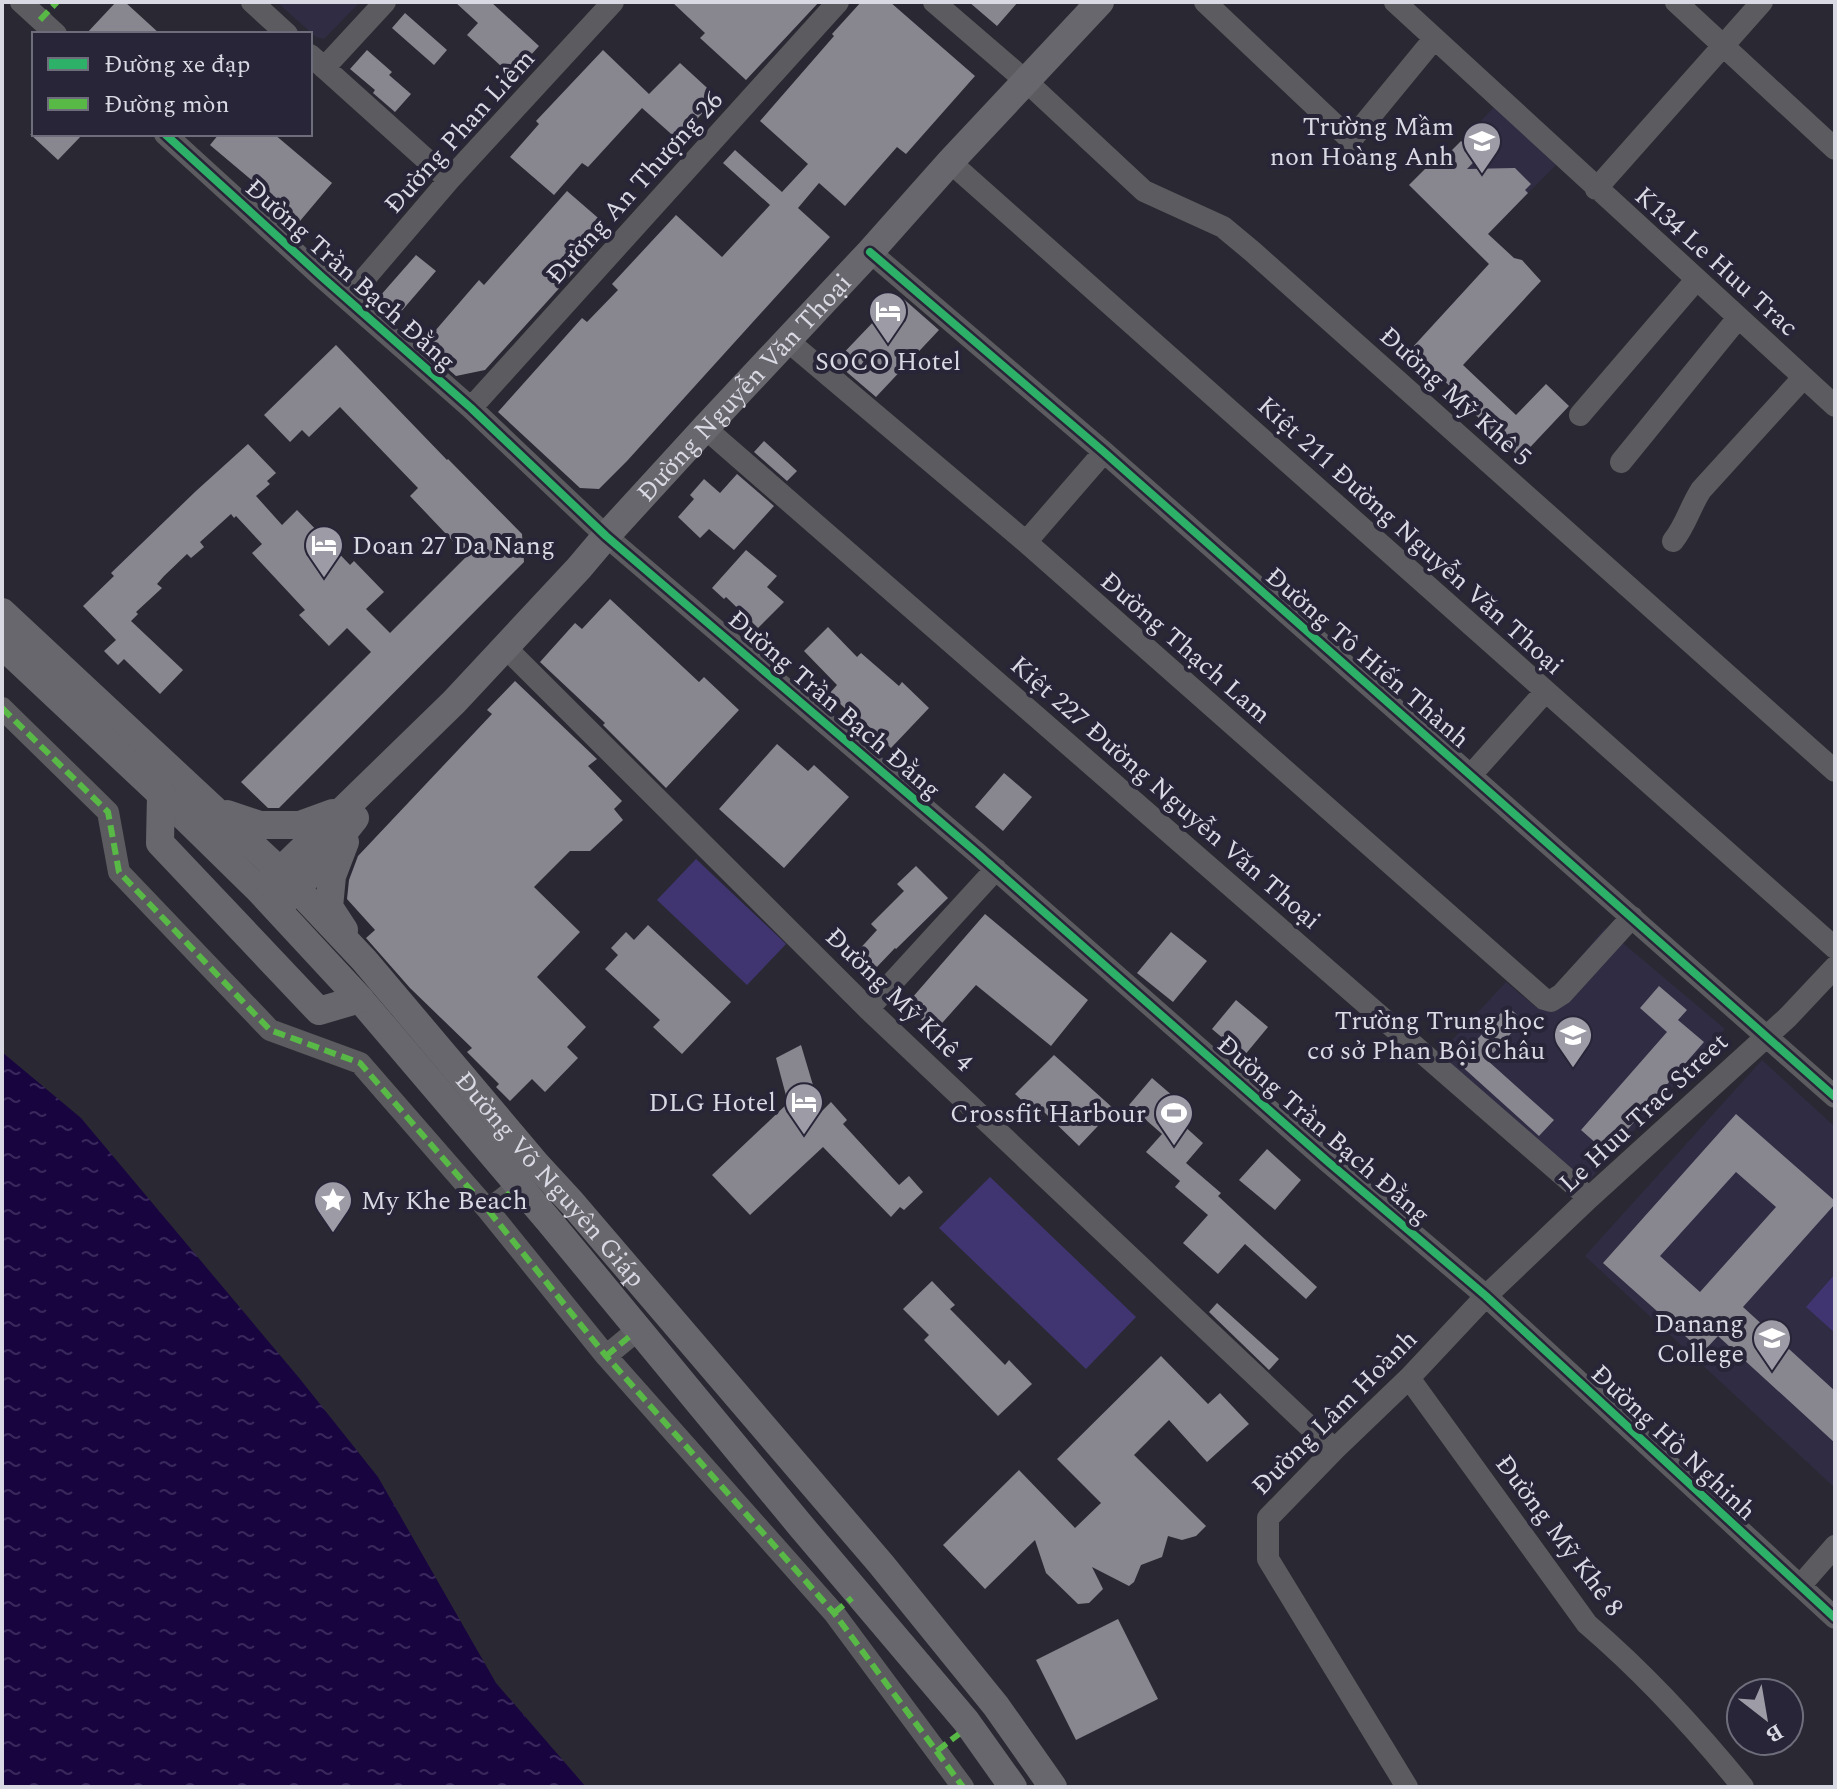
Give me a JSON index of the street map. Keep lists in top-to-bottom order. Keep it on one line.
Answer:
{"streets":{"main road":["Đường Nguyễn Văn Thoại","Đường Võ Nguyên Giáp"],"street":["Đường Phan Liêm","Đường An Thượng 26","K134 Le Huu Trac","Đường Trần Bạch Đằng","Đường Mỹ Khê 5","Kiệt 211 Đường Nguyễn Văn Thoại","Đường Thạch Lam","Đường Tô Hiến Thành","Kiệt 227 Đường Nguyễn Văn Thoại","Đường Mỹ Khê 4","Le Huu Trac Street","Đường Lâm Hoành","Đường Hồ Nghinh","Đường Mỹ Khê 8"]},"crossings":[["Đường Phan Liêm","Đường Trần Bạch Đằng"],["Đường An Thượng 26","Đường Trần Bạch Đằng"],["Đường Trần Bạch Đằng","Đường Nguyễn Văn Thoại"],["Đường Trần Bạch Đằng","Le Huu Trac Street"],["Đường Trần Bạch Đằng","Đường Lâm Hoành"],["Đường Trần Bạch Đằng","Đường Hồ Nghinh"],["Đường Nguyễn Văn Thoại","Đường Mỹ Khê 5"],["Đường Nguyễn Văn Thoại","Kiệt 211 Đường Nguyễn Văn Thoại"],["Đường Nguyễn Văn Thoại","Đường Thạch Lam"],["Đường Nguyễn Văn Thoại","Đường Tô Hiến Thành"],["Đường Nguyễn Văn Thoại","Kiệt 227 Đường Nguyễn Văn Thoại"],["Đường Nguyễn Văn Thoại","Đường Mỹ Khê 4"],["Đường Nguyễn Văn Thoại","Đường Võ Nguyên Giáp"],["Đường Thạch Lam","Đường Tô Hiến Thành"],["Đường Tô Hiến Thành","Le Huu Trac Street"],["Kiệt 227 Đường Nguyễn Văn Thoại","Le Huu Trac Street"],["Đường Mỹ Khê 4","Đường Lâm Hoành"],["Le Huu Trac Street","Đường Lâm Hoành"],["Le Huu Trac Street","Đường Hồ Nghinh"],["Đường Lâm Hoành","Đường Hồ Nghinh"],["Đường Lâm Hoành","Đường Mỹ Khê 8"]],"places":{"school or university":["Trường Mầm non Hoàng Anh","Trường Trung học cơ sở Phan Bội Châu","Danang College"],"hotel":["SOCO Hotel","Doan 27 Da Nang","DLG Hotel"],"sports":["Crossfit Harbour"],"place":["My Khe Beach"]},"legend":["Đường xe đạp","Đường mòn"],"north":"bottom right"}
